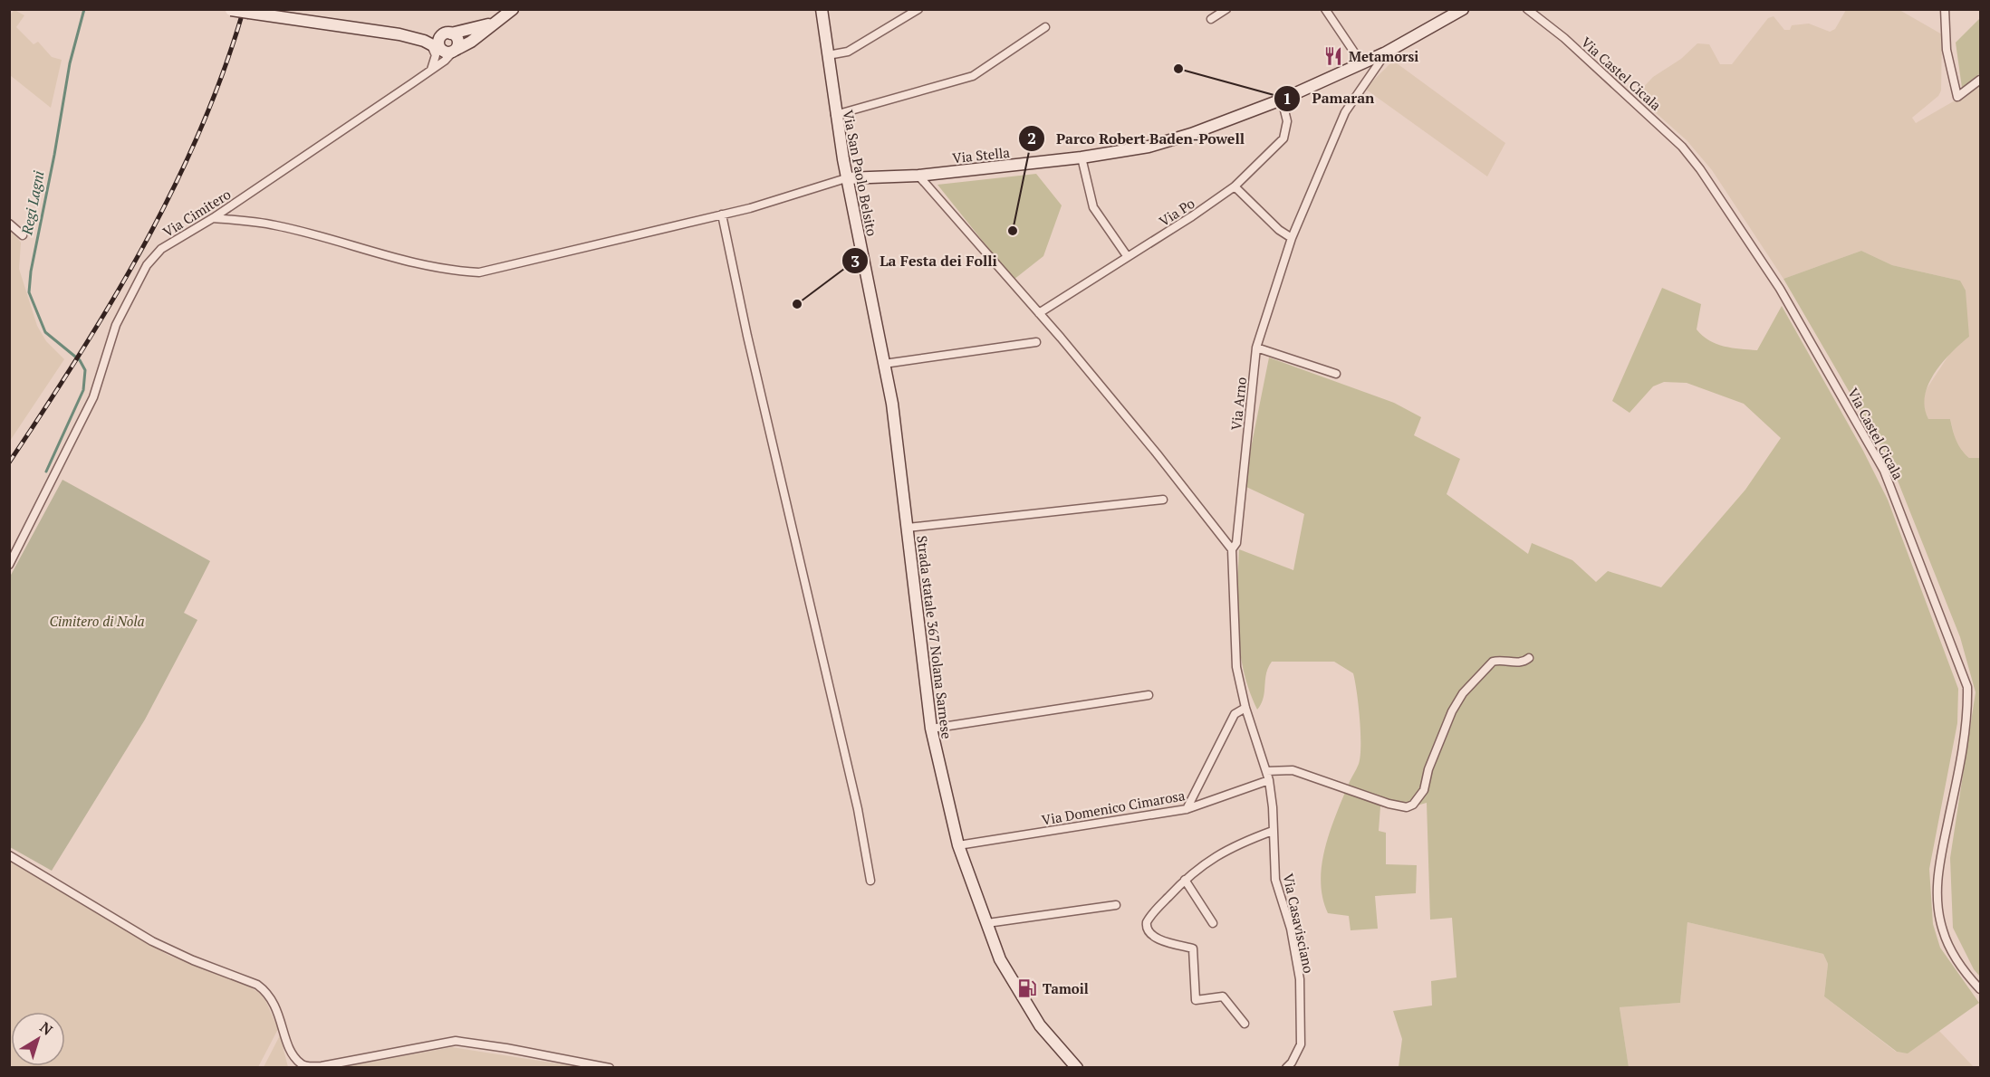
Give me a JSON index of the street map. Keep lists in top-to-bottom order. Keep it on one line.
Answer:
{"streets":{"main road":["Via Stella","Via San Paolo Belsito","Strada statale 367 Nolana Sarnese"],"street":["Via Castel Cicala","Via Po","Via Cimitero","Via Arno","Via Domenico Cimarosa","Via Casavisciano"]},"crossings":[["Via Stella","Via San Paolo Belsito"],["Via Stella","Via Po"],["Via Stella","Via Arno"],["Via San Paolo Belsito","Strada statale 367 Nolana Sarnese"],["Via Arno","Via Domenico Cimarosa"],["Via Arno","Via Casavisciano"],["Strada statale 367 Nolana Sarnese","Via Domenico Cimarosa"],["Via Domenico Cimarosa","Via Casavisciano"]],"water":["Regi Lagni"],"parks":["Cimitero di Nola"],"places":{"restaurant":["Metamorsi"],"other":["Pamaran","Parco Robert Baden-Powell","La Festa dei Folli"],"fuel station":["Tamoil"]},"north":"top right"}
